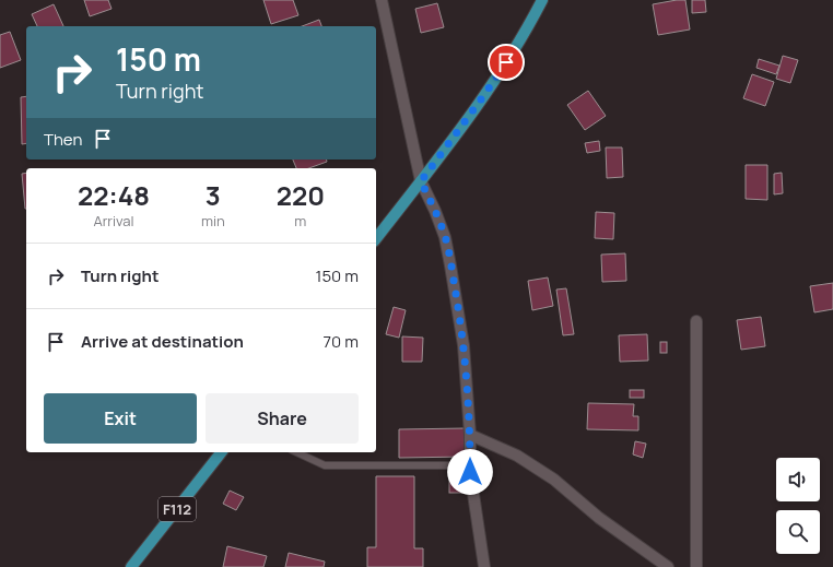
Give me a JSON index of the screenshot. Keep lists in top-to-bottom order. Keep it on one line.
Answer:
{"streets":{"main road":["F112"]},"page":{"turn":["150 m","Turn right"],"then":"Then","eta":["22:48","Arrival","3","min","220","m"],"list":[{"name":"Turn right","value":"150 m"},{"name":"Arrive at destination","value":"70 m"}],"buttons":["Exit","Share"]}}
